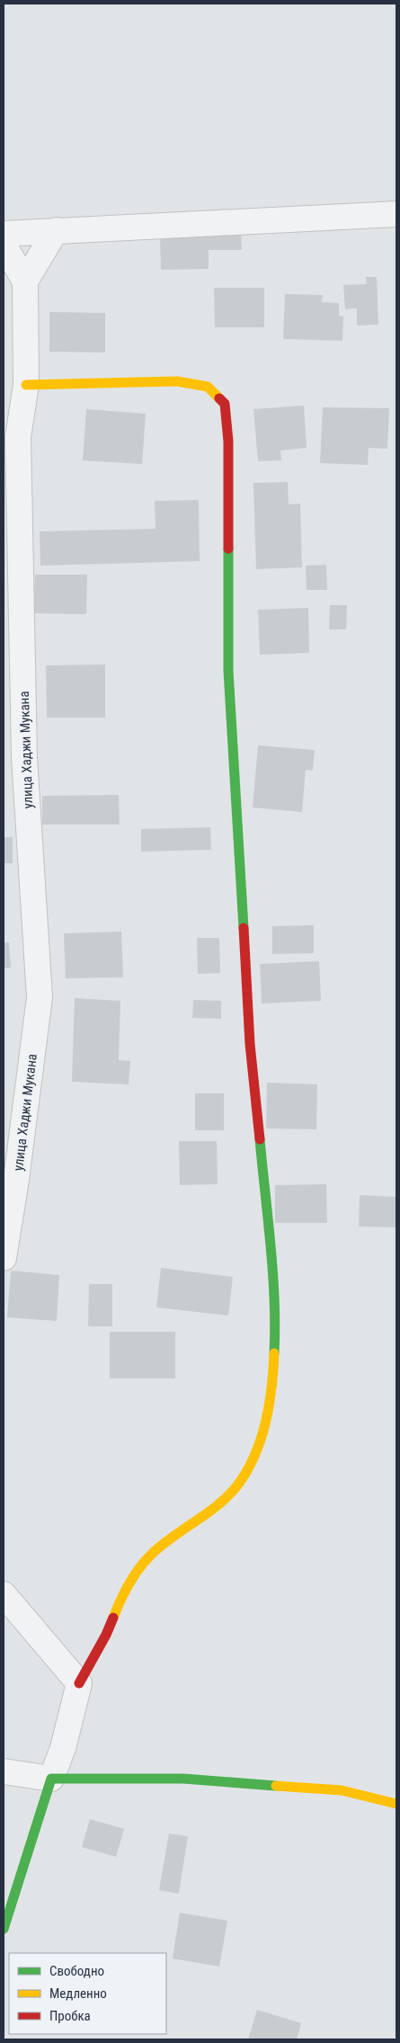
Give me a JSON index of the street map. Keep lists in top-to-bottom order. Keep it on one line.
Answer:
{"streets":{"street":["улица Хаджи Мукана"]},"legend":["Свободно","Медленно","Пробка"]}
